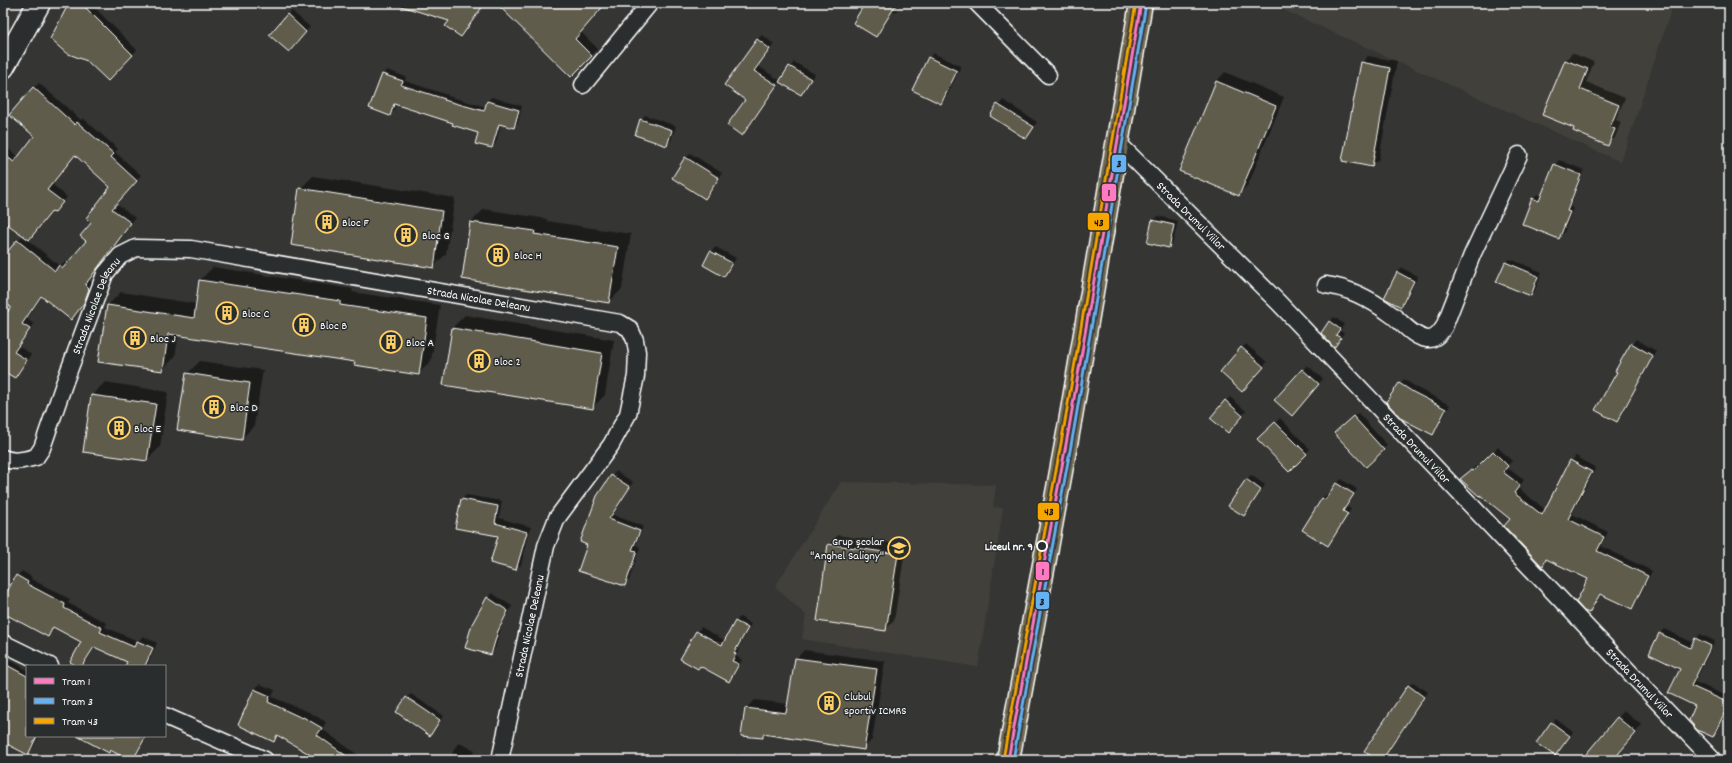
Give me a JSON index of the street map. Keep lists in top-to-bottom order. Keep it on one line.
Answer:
{"streets":{"street":["Strada Drumul Viilor","Strada Nicolae Deleanu"]},"places":{"building":["Bloc F","Bloc G","Bloc H","Bloc C","Bloc B","Bloc J","Bloc A","Bloc 2","Bloc D","Bloc E","Clubul sportiv ICMRS"],"other":["Liceul nr. 9"],"school or university":["Grup școlar \"Anghel Saligny\""]},"lines":["tram line 1","tram line 43","tram line 3"],"legend":["Tram 1","Tram 3","Tram 43"]}
